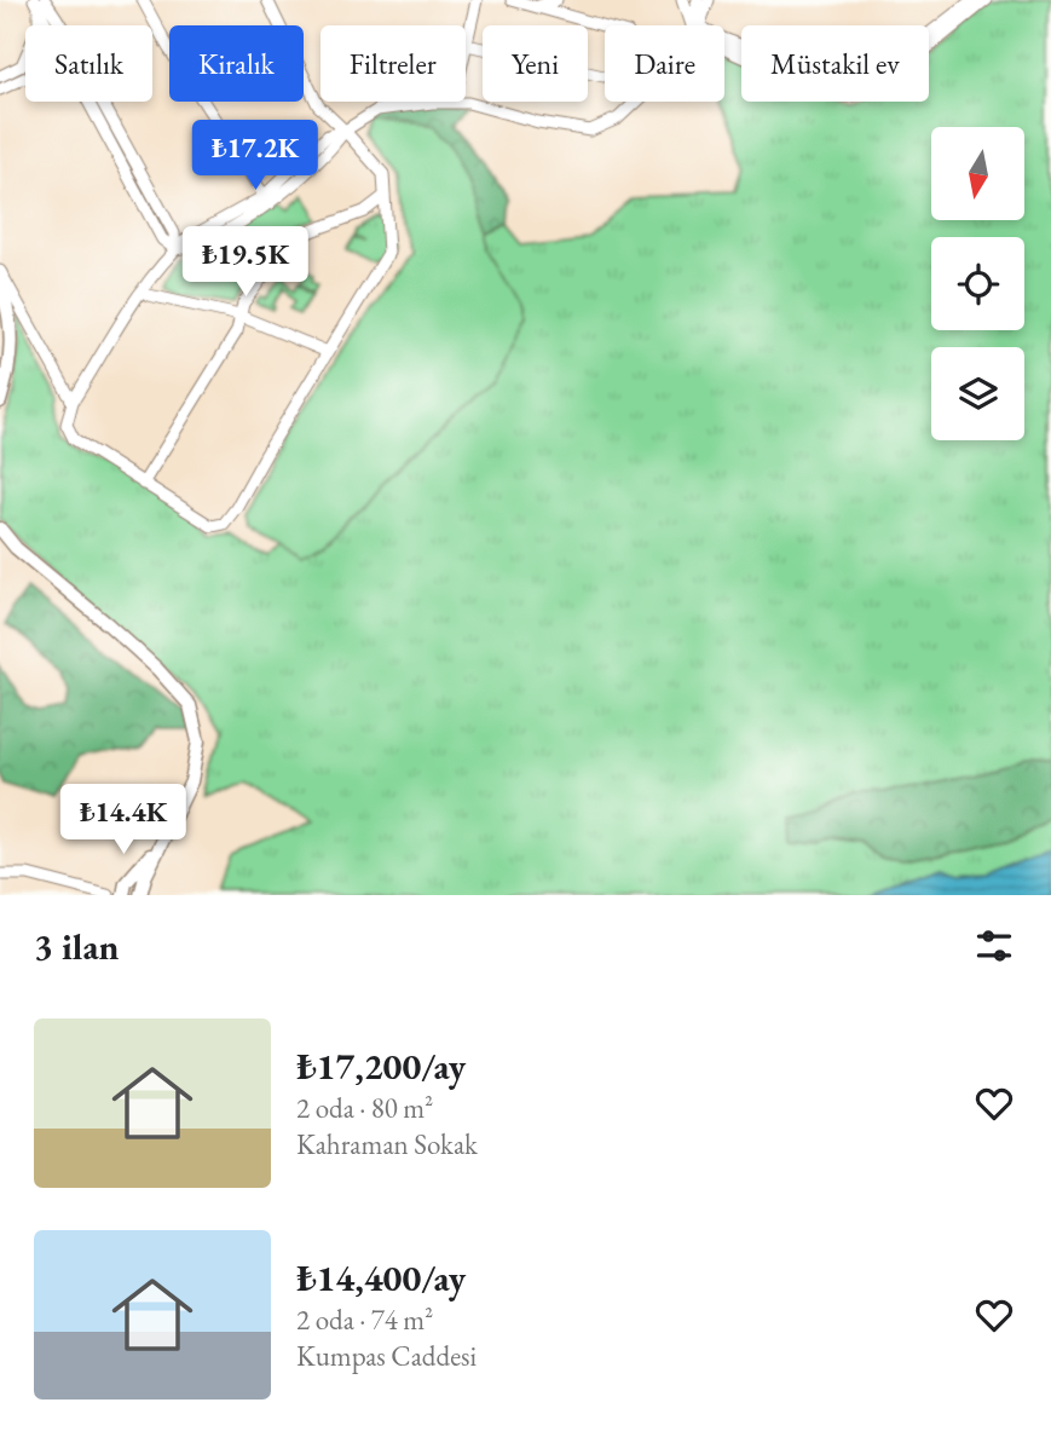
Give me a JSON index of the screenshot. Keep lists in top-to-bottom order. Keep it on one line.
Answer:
{"north":"bottom","page":{"chip":["Satılık","Kiralık","Filtreler","Yeni","Daire","Müstakil ev"],"price":["₺17.2K","₺19.5K","₺14.4K"],"heading":"3 ilan","list":[{"name":"₺17,200/ay","note":"2 oda · 80 m² · Kahraman Sokak"},{"name":"₺14,400/ay","note":"2 oda · 74 m² · Kumpas Caddesi"}]}}
